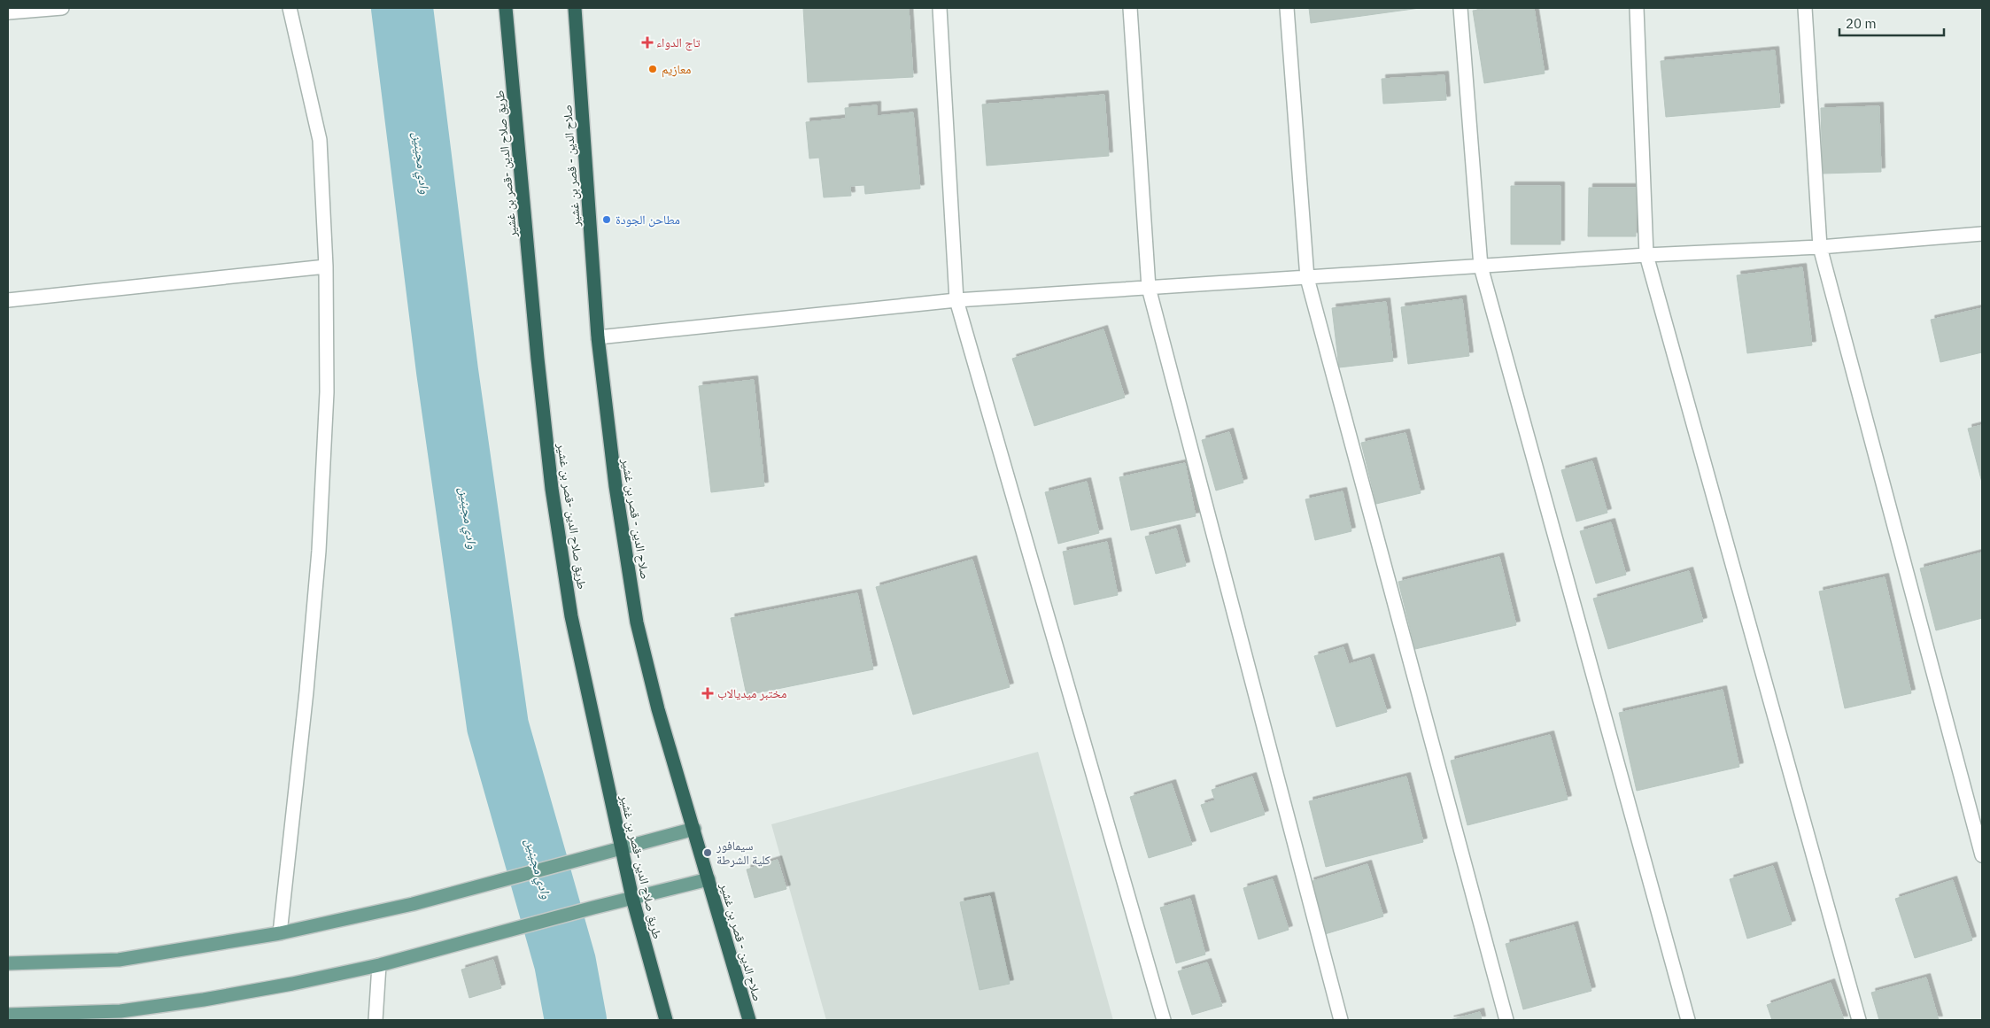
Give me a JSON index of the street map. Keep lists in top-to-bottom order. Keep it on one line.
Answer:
{"streets":{"highway":["طريق صلاح الدين -قصر بن غشير","صلاح الدين - قصر بن غشير"]},"water":["وادي مجينين"],"places":{"health":["تاج الدواء","مختبر ميديالاب"],"other":["معازيم","مطاحن الجودة","سيمافور كلية الشرطة"]},"scale_bar":"20 m"}
